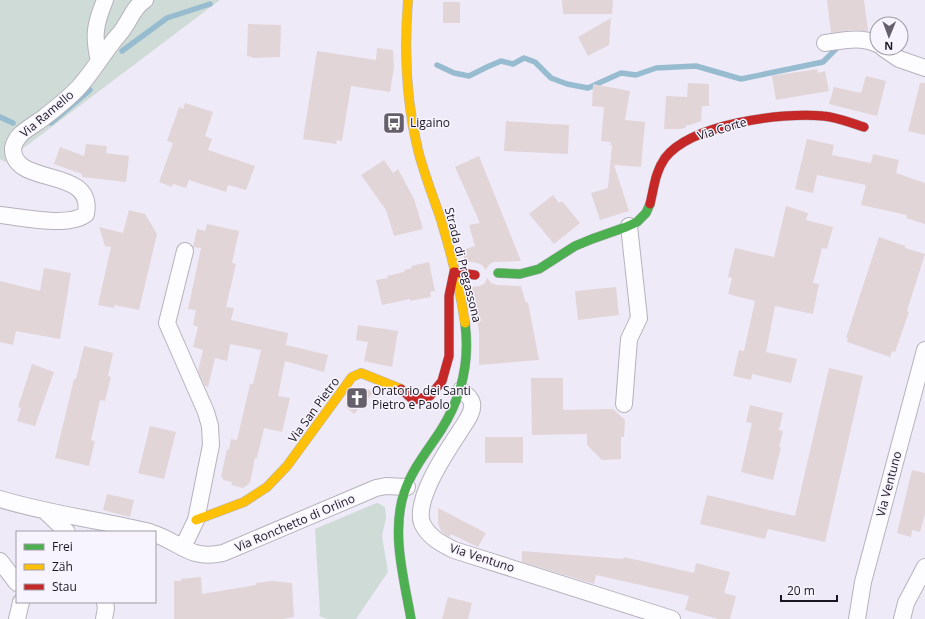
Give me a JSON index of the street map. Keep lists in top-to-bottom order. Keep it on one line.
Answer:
{"streets":{"street":["Via Ramello","Via Corte","Strada di Pregassona","Via San Pietro","Via Ventuno","Via Ronchetto di Orlino"]},"crossings":[["Strada di Pregassona","Via San Pietro"],["Strada di Pregassona","Via Ventuno"],["Strada di Pregassona","Via Ronchetto di Orlino"]],"places":{"bus stop":["Ligaino"],"church":["Oratorio dei Santi Pietro e Paolo"]},"legend":["Frei","Zäh","Stau"],"scale_bar":"20 m","north":"bottom"}
